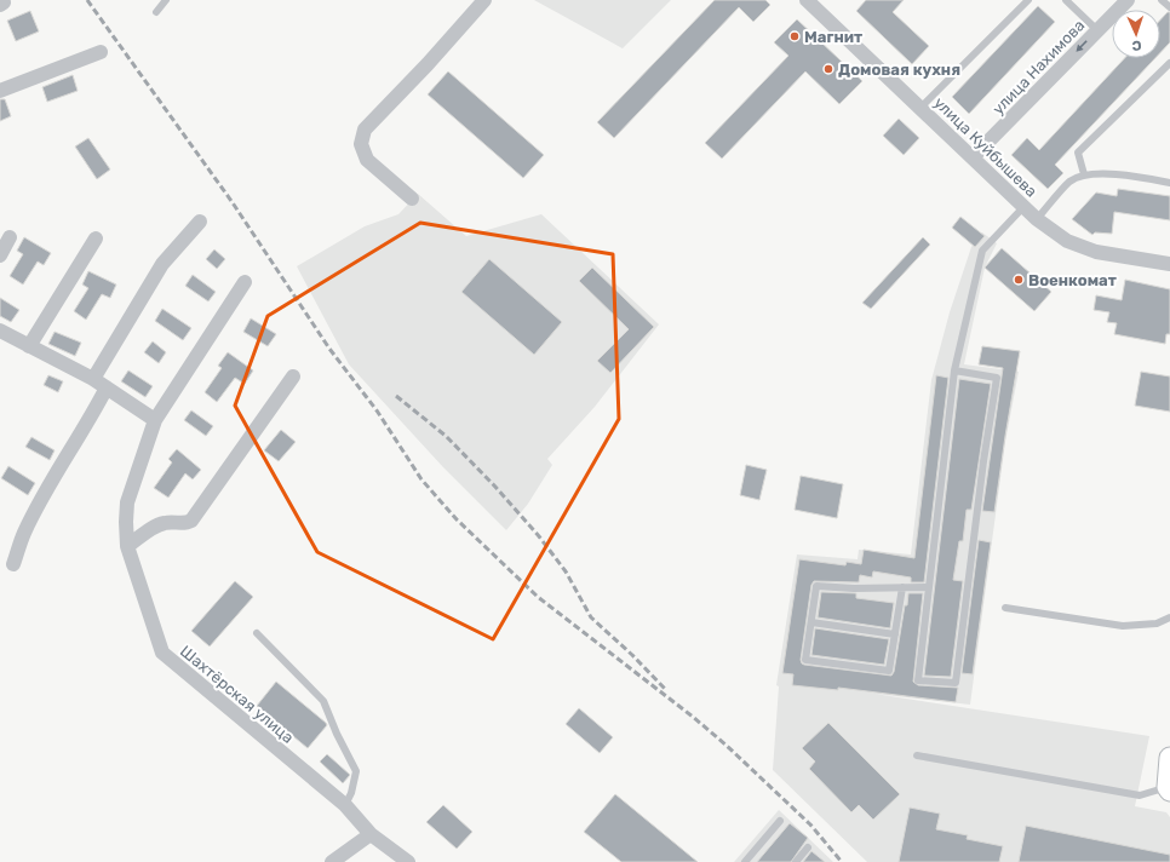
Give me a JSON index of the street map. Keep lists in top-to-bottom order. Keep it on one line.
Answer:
{"streets":{"street":["улица Нахимова","улица Куйбышева","Шахтёрская улица"]},"crossings":[["улица Нахимова","улица Куйбышева"]],"one_way":["улица Нахимова"],"places":["Магнит","Домовая кухня","Военкомат"],"north":"bottom"}
